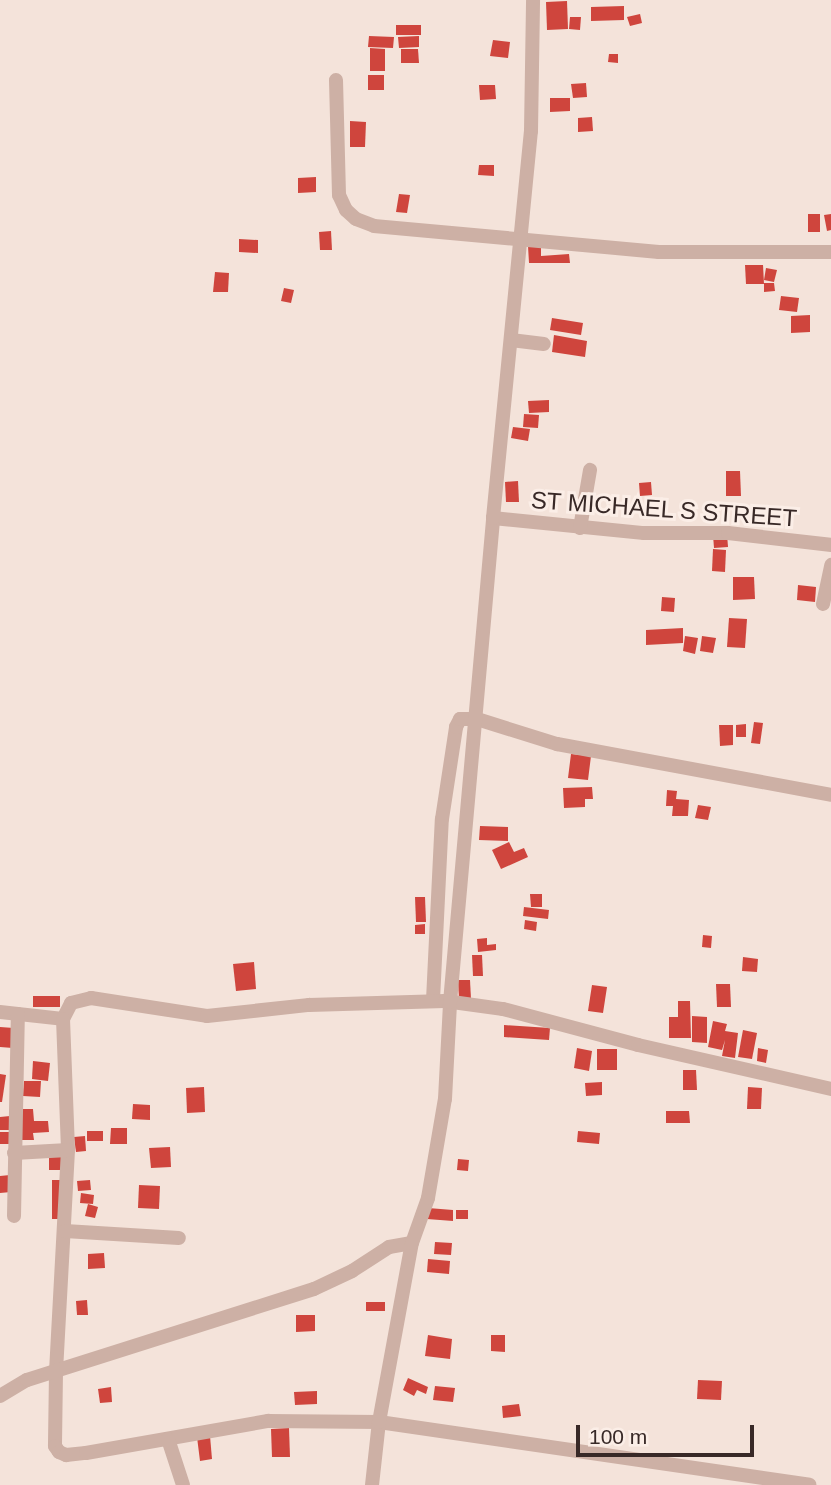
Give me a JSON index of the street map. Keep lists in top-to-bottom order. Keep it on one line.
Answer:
{"streets":{"street":["ST MICHAEL S STREET"]},"scale_bar":"100 m"}
